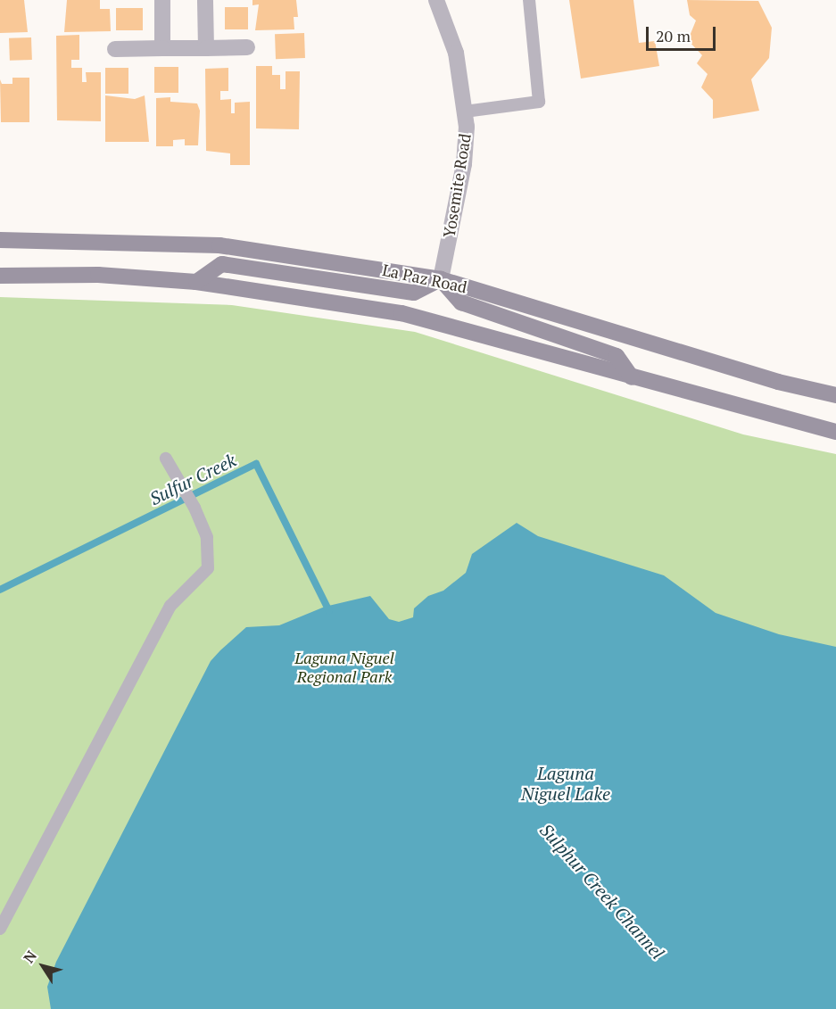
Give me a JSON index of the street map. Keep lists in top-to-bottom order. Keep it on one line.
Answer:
{"streets":{"main road":["La Paz Road"],"street":["Yosemite Road"]},"crossings":[["Yosemite Road","La Paz Road"]],"water":["Sulfur Creek","Laguna Niguel Lake","Sulphur Creek Channel"],"parks":["Laguna Niguel Regional Park"],"scale_bar":"20 m","north":"top left"}
